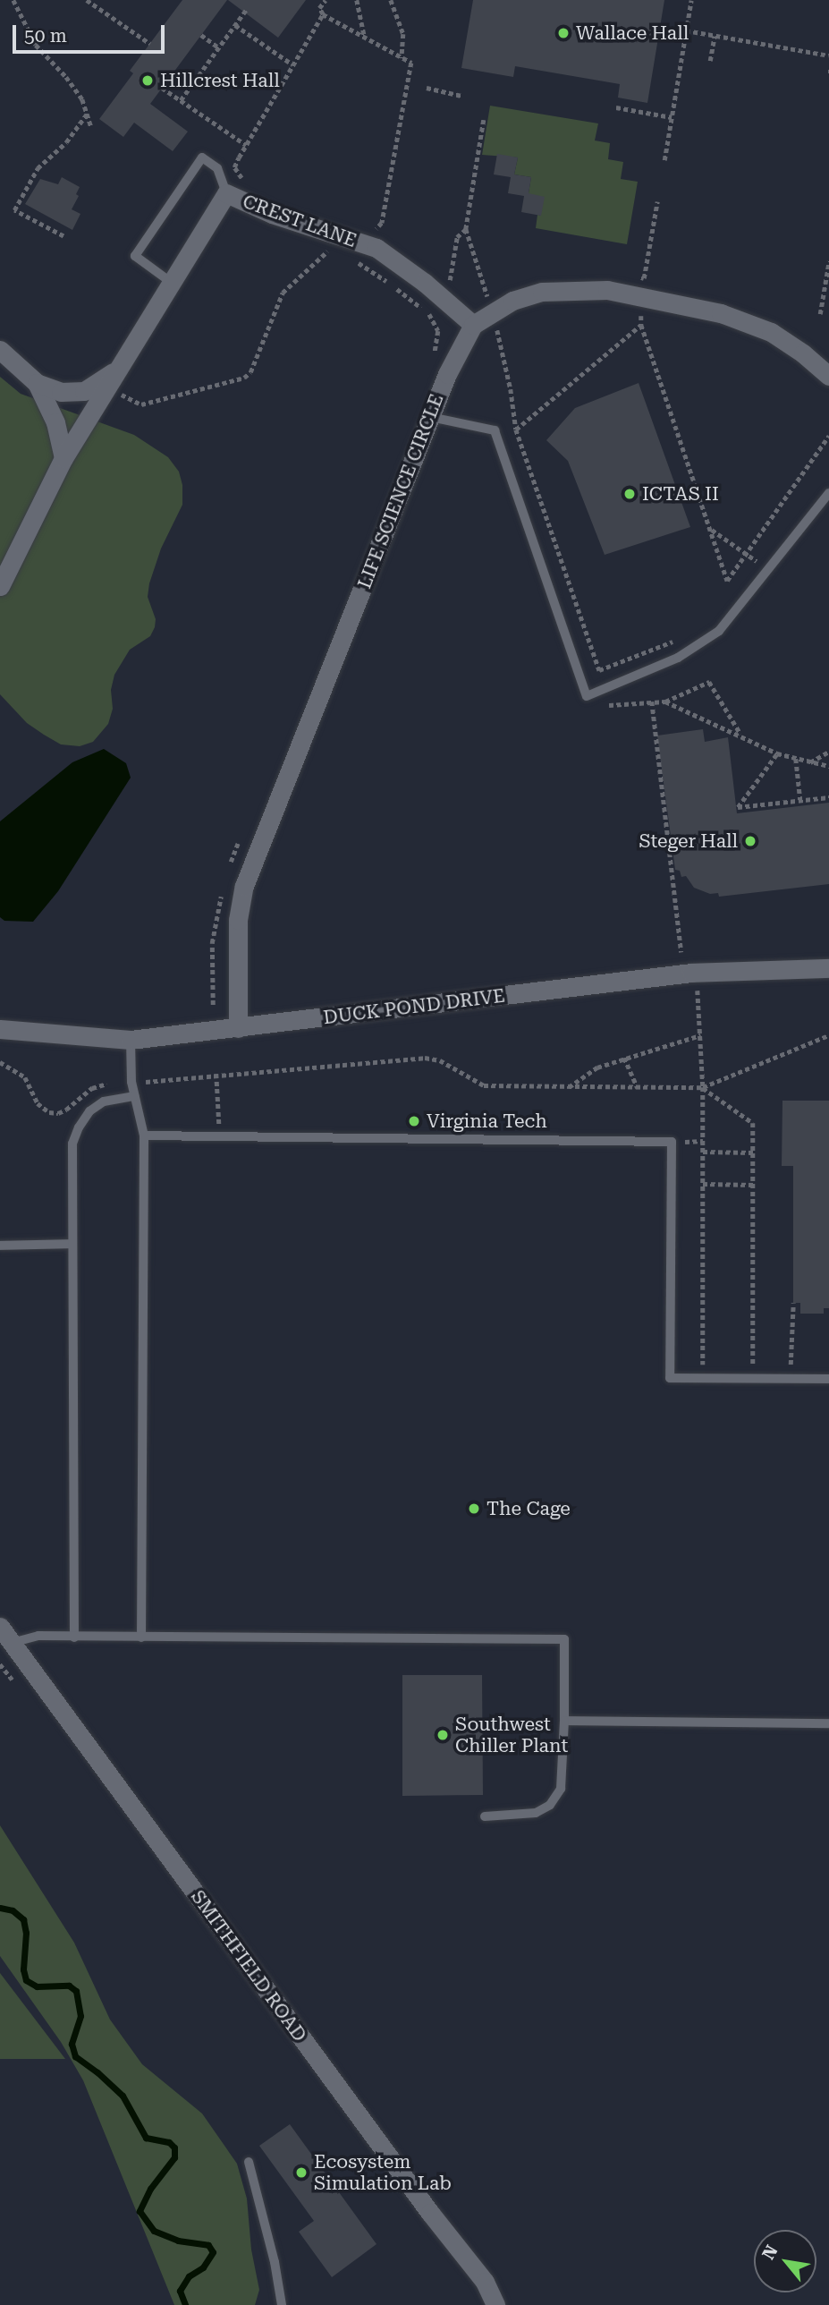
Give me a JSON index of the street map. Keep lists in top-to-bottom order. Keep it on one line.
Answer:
{"streets":{"street":["CREST LANE","LIFE SCIENCE CIRCLE","DUCK POND DRIVE","SMITHFIELD ROAD"]},"crossings":[["CREST LANE","LIFE SCIENCE CIRCLE"],["LIFE SCIENCE CIRCLE","DUCK POND DRIVE"]],"places":["Wallace Hall","Hillcrest Hall","ICTAS II","Steger Hall","Virginia Tech","The Cage","Southwest Chiller Plant","Ecosystem Simulation Lab"],"scale_bar":"50 m","north":"top left"}
